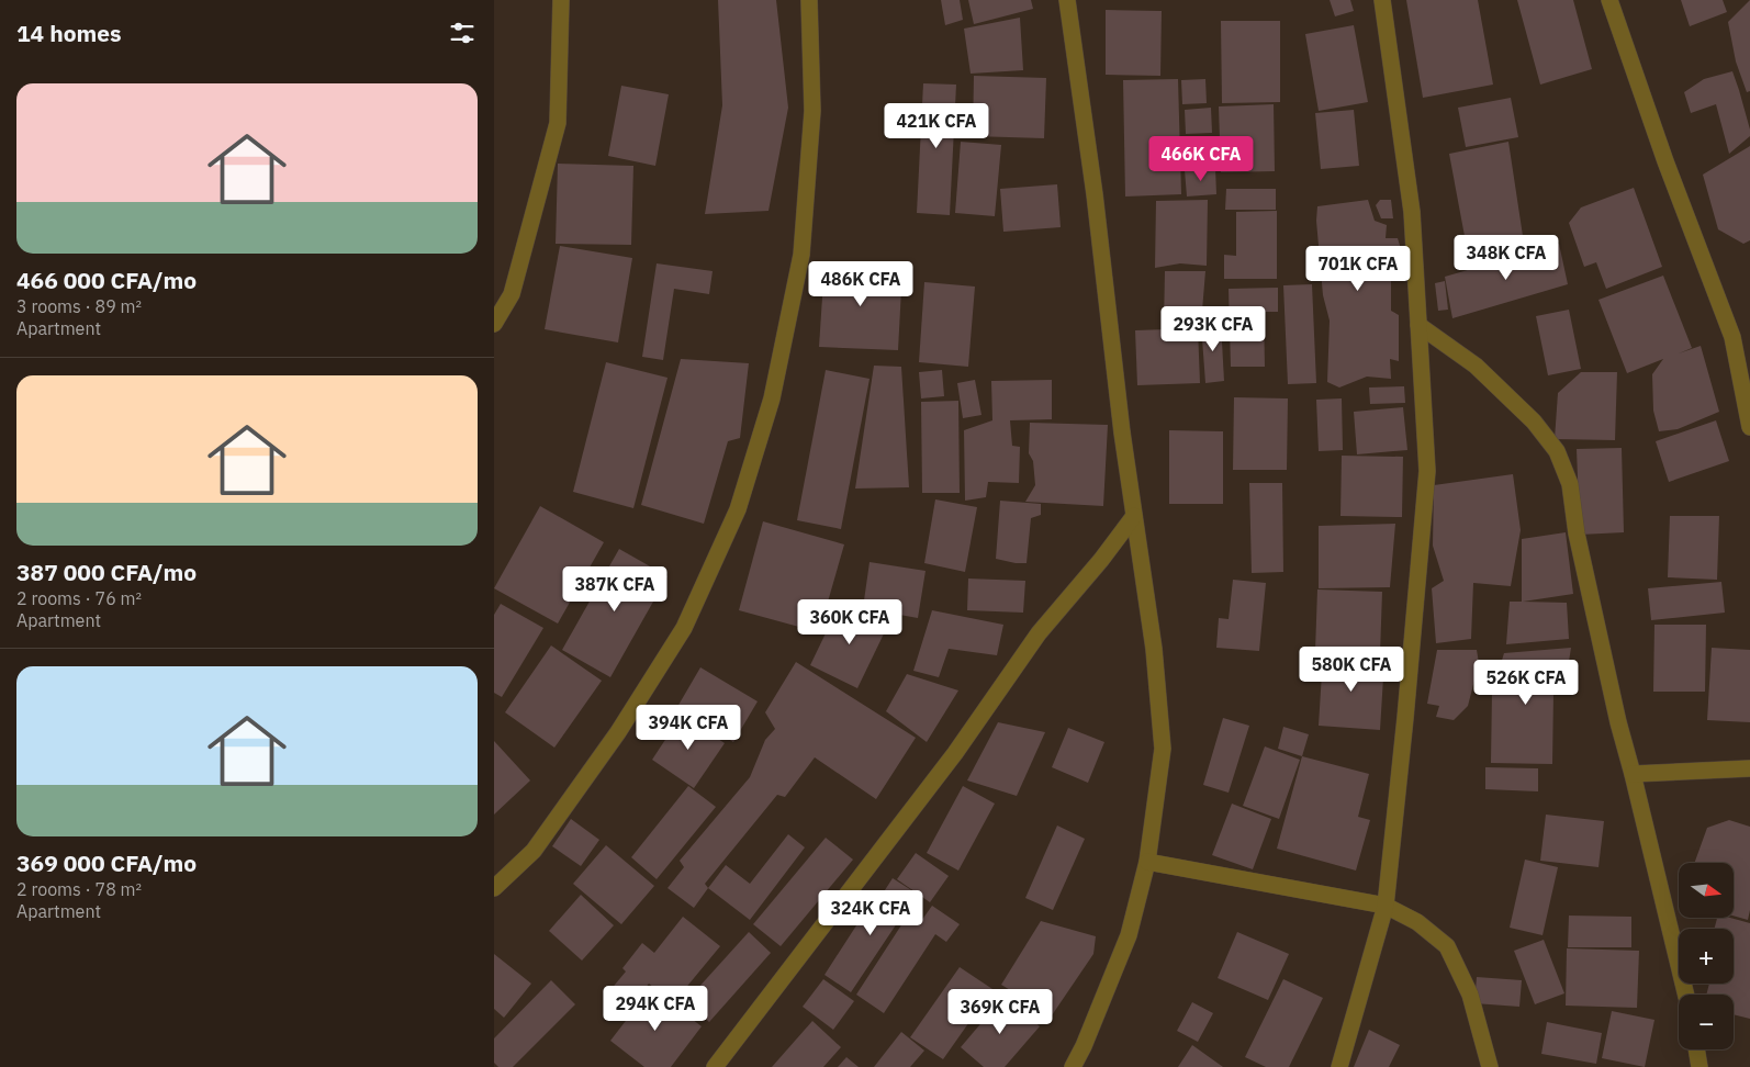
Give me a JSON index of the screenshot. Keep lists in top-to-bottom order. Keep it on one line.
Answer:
{"north":"right","page":{"heading":"14 homes","list":[{"name":"466 000 CFA/mo","note":"3 rooms · 89 m² · Apartment"},{"name":"387 000 CFA/mo","note":"2 rooms · 76 m² · Apartment"},{"name":"369 000 CFA/mo","note":"2 rooms · 78 m² · Apartment"}],"price":["421K CFA","466K CFA","348K CFA","701K CFA","486K CFA","293K CFA","387K CFA","360K CFA","580K CFA","526K CFA","394K CFA","324K CFA","294K CFA","369K CFA"],"map_buttons":["+","−"]}}
